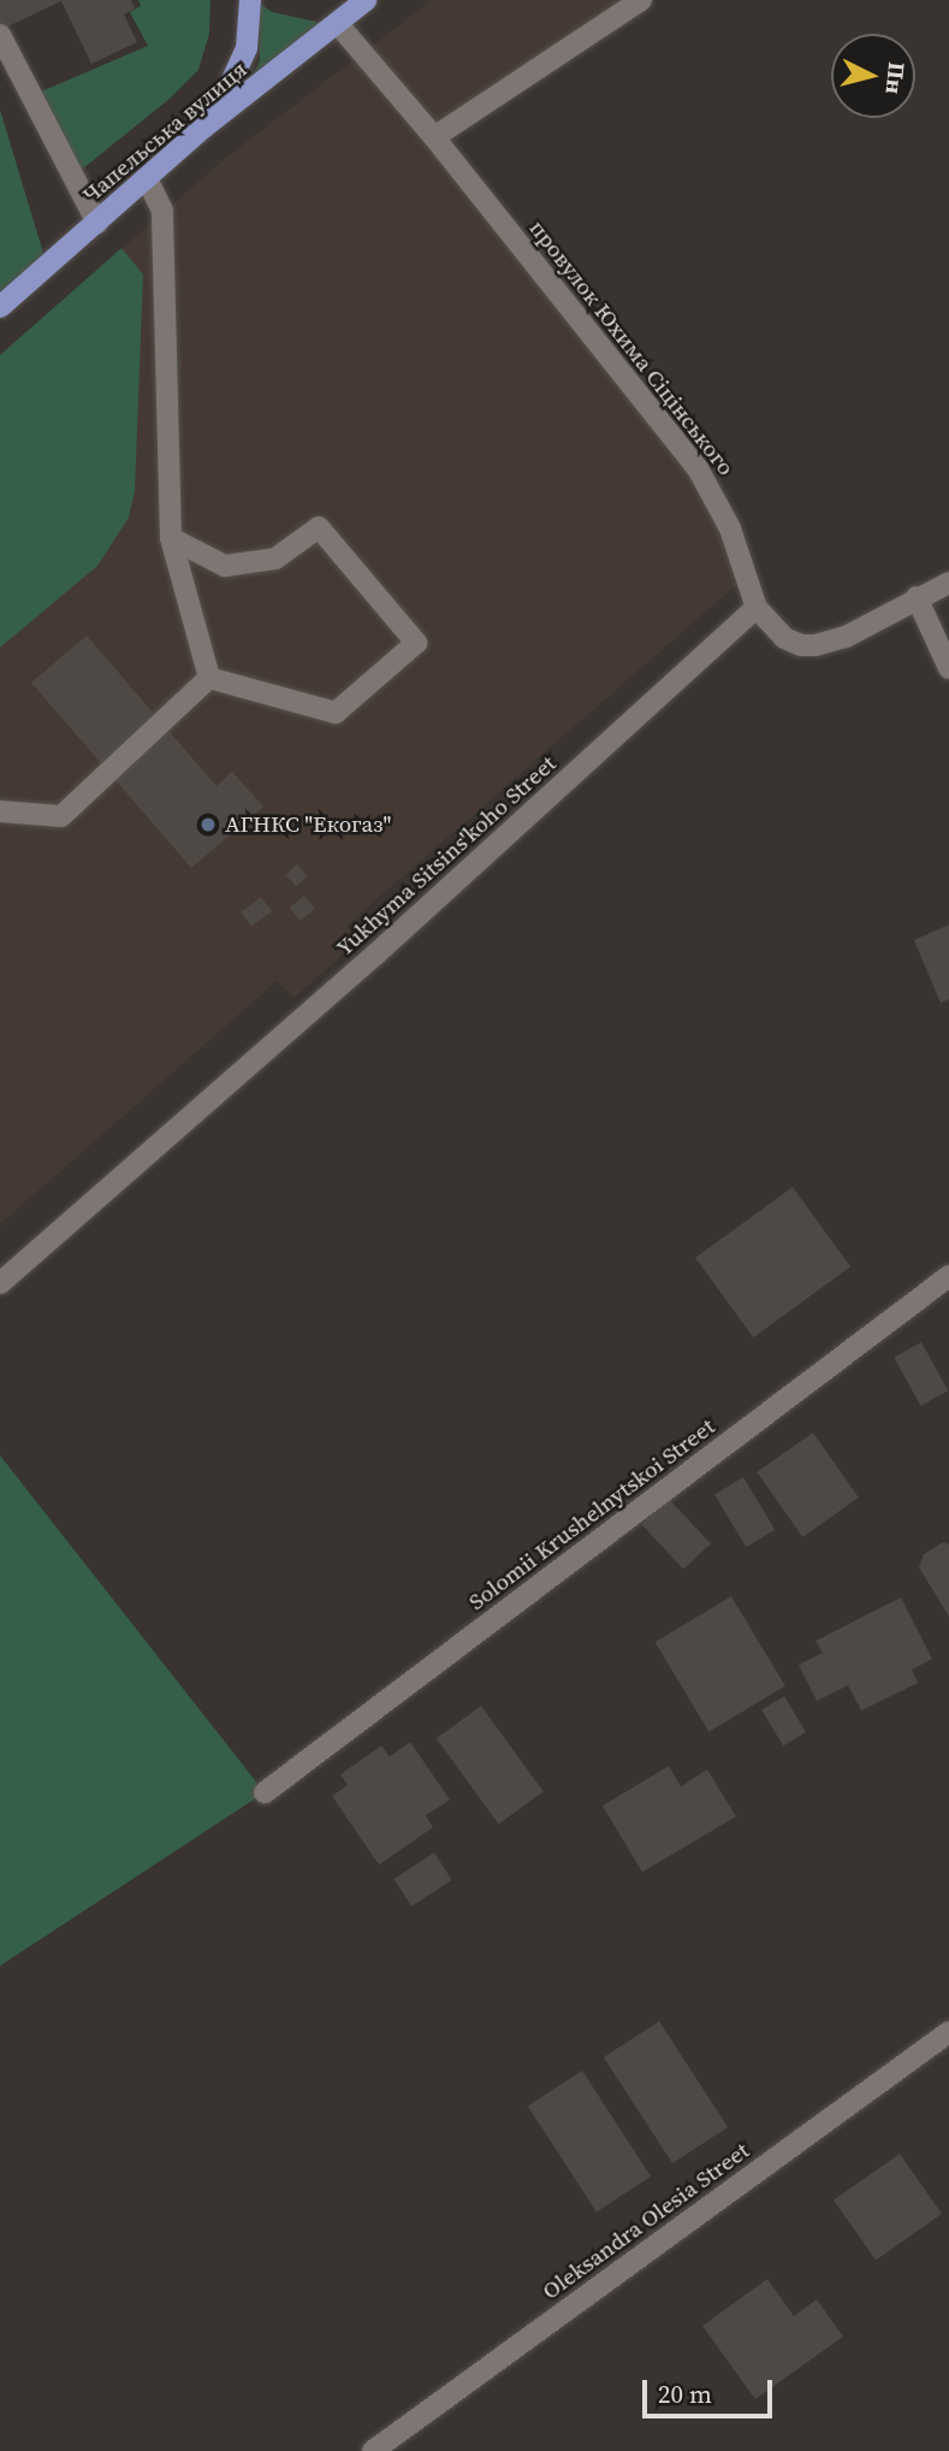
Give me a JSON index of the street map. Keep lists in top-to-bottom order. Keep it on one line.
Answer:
{"streets":{"main road":["Чапельська вулиця"],"street":["провулок Юхима Сіцінського","Yukhyma Sitsins'koho Street","Solomii Krushelnytskoi Street","Oleksandra Olesia Street"]},"crossings":[["Чапельська вулиця","провулок Юхима Сіцінського"],["провулок Юхима Сіцінського","Yukhyma Sitsins'koho Street"]],"places":["АГНКС \"Екогаз\""],"scale_bar":"20 m","north":"right"}
